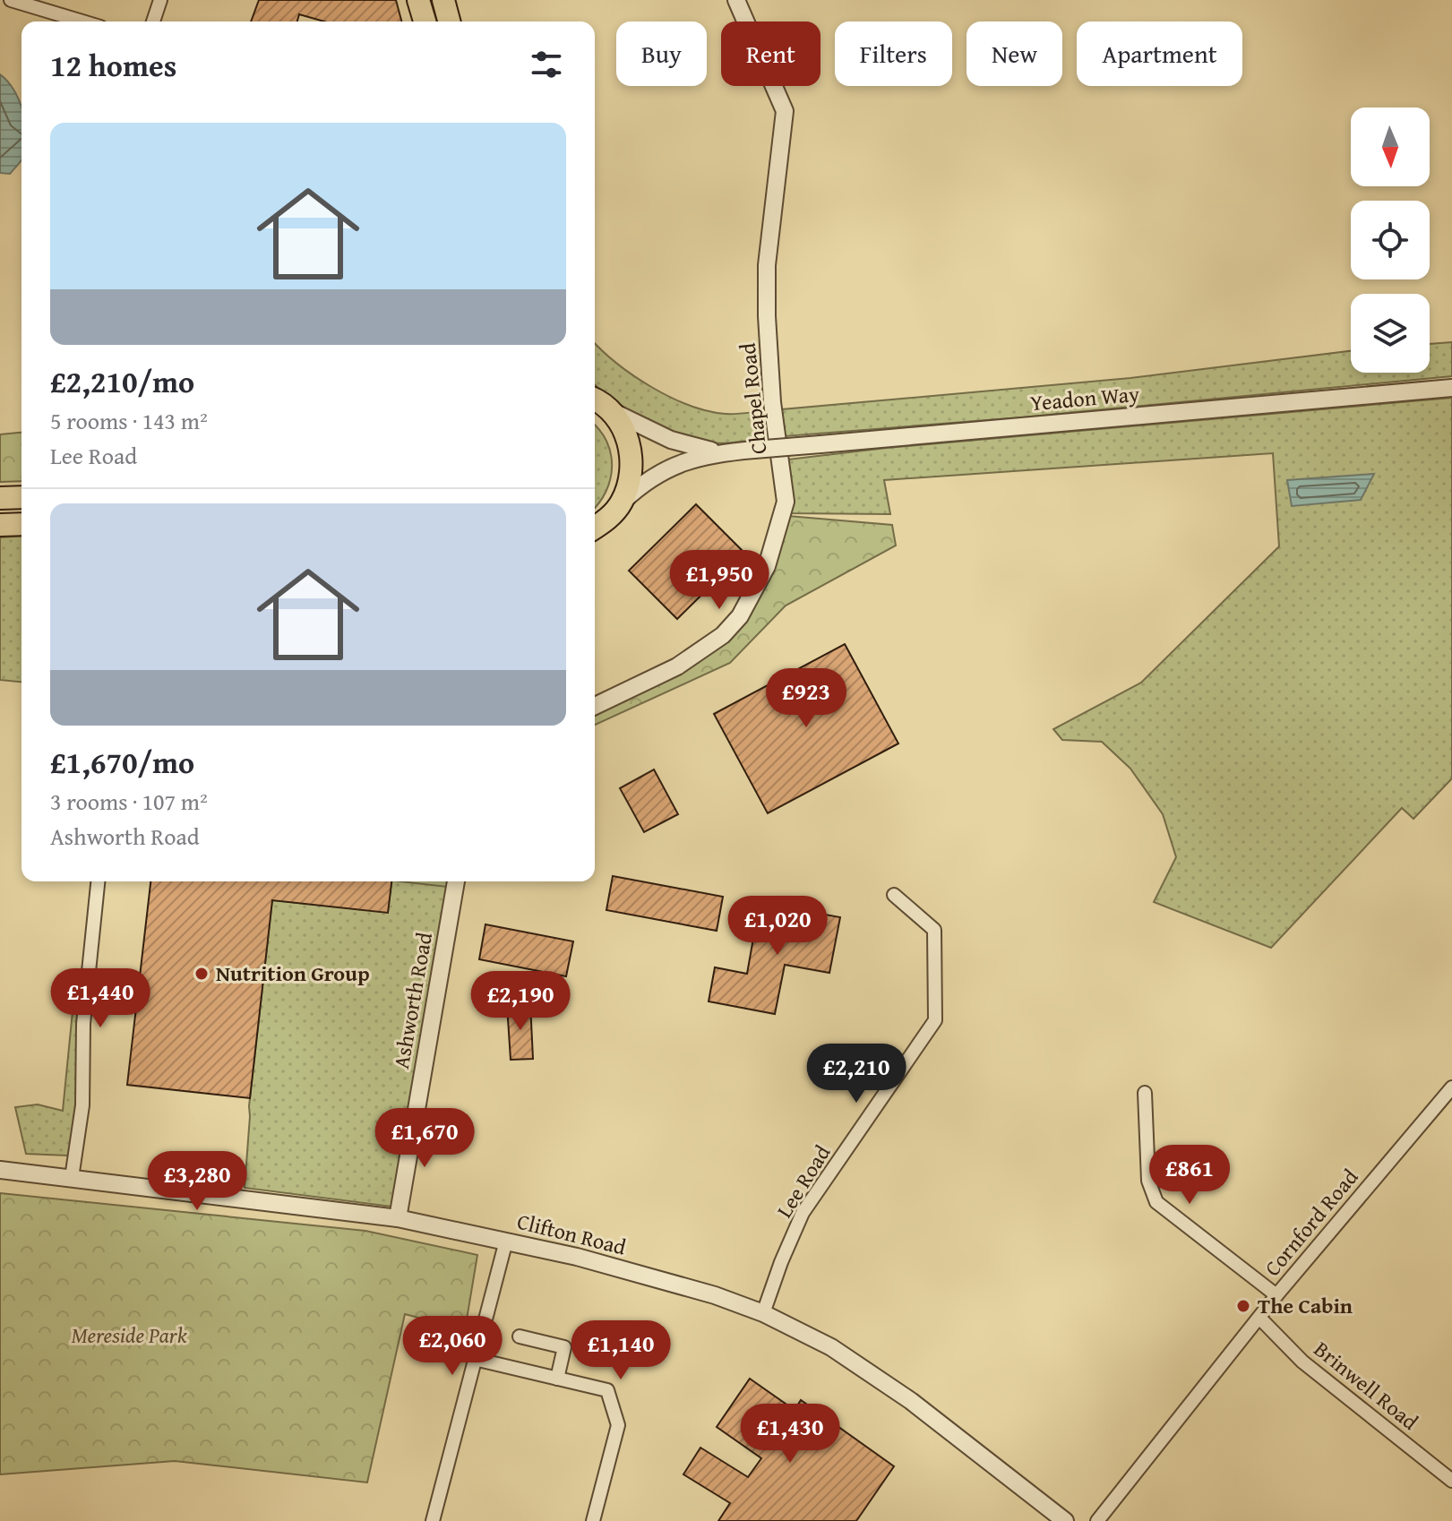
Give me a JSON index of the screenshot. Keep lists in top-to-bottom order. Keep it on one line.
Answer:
{"streets":{"street":["Chapel Road","Yeadon Way","Ashworth Road","Lee Road","Cornford Road","Clifton Road","Brinwell Road"]},"crossings":[["Ashworth Road","Clifton Road"],["Lee Road","Clifton Road"],["Cornford Road","Brinwell Road"]],"parks":["Mereside Park"],"places":["Nutrition Group","The Cabin"],"north":"bottom","page":{"chip":["Buy","Rent","Filters","New","Apartment"],"heading":"12 homes","list":[{"name":"£2,210/mo","note":"5 rooms · 143 m² · Lee Road"},{"name":"£1,670/mo","note":"3 rooms · 107 m² · Ashworth Road"}],"price":["£1,950","£923","£1,020","£1,440","£2,190","£2,210","£1,670","£861","£3,280","£2,060","£1,140","£1,430"]}}
